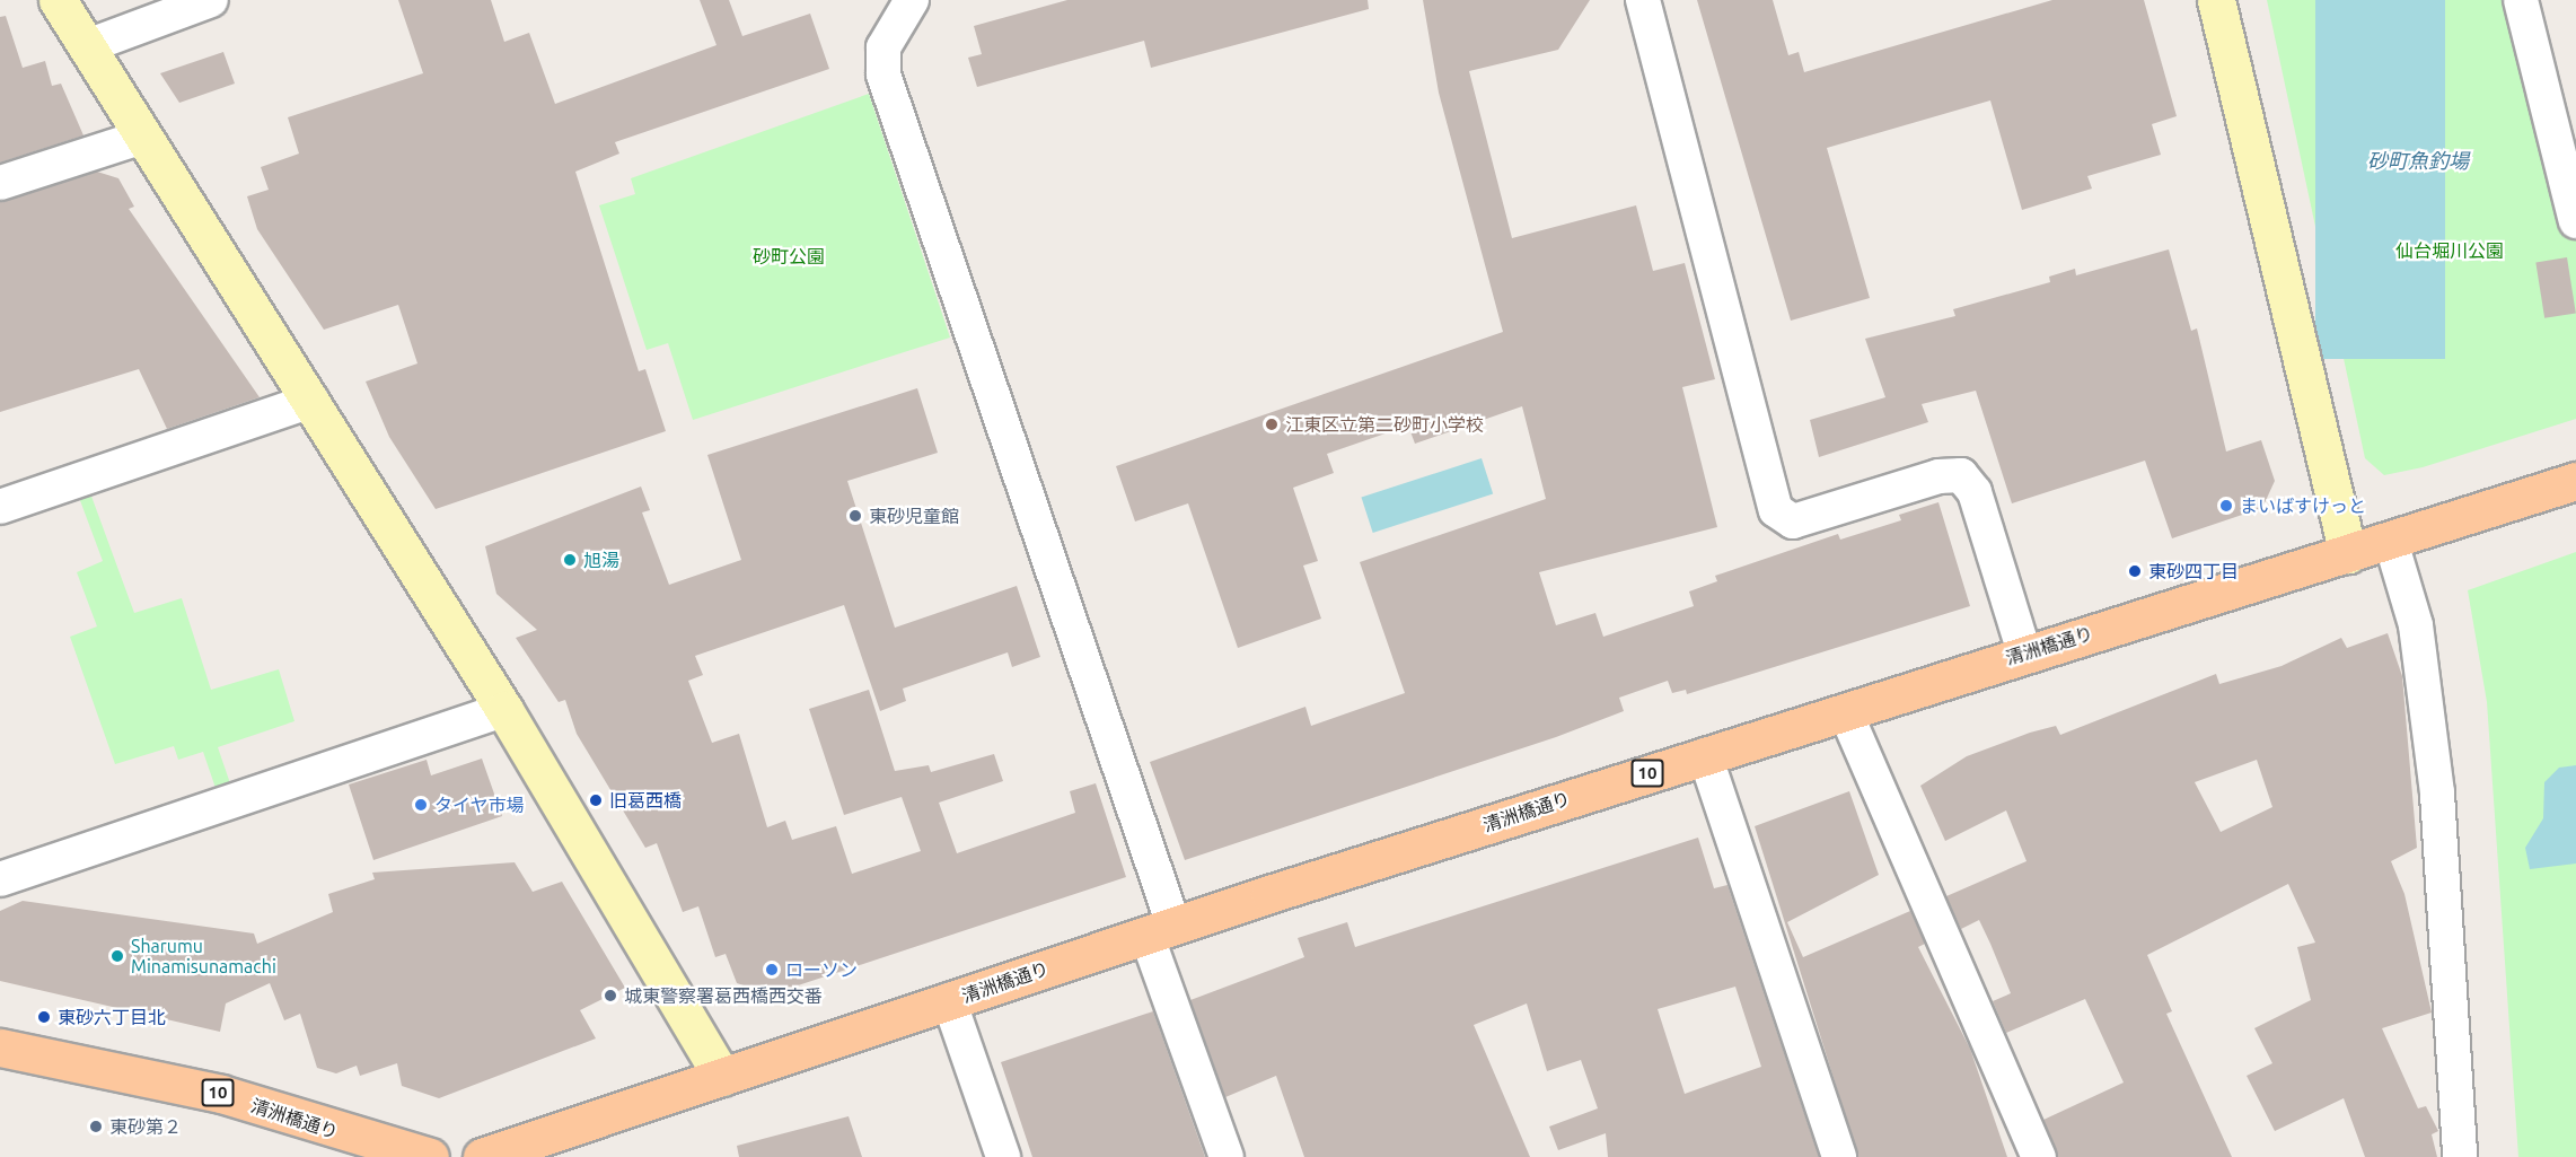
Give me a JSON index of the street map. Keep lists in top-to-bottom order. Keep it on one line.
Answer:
{"streets":{"main road":["清洲橋通り","10"]},"water":["砂町魚釣場"],"parks":["仙台堀川公園","砂町公園"],"places":["江東区立第二砂町小学校","まいばすけっと","東砂児童館","旭湯","東砂四丁目","旧葛西橋","タイヤ市場","Sharumu Minamisunamachi","ローソン","城東警察署葛西橋西交番","東砂六丁目北","東砂第２"]}
